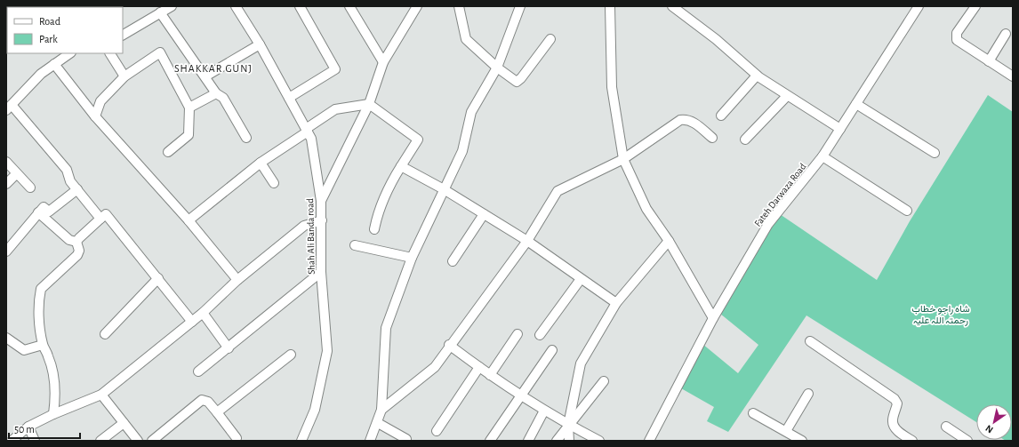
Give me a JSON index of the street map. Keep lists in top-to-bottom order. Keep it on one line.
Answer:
{"streets":{"street":["Fateh Darwaza Road","Shah Ali Banda road"]},"districts":["SHAKKAR GUNJ"],"parks":["شاہ راجو خطاب رحمتہ اللہ علیہ"],"legend":["Road","Park"],"scale_bar":"50 m","north":"bottom left"}
